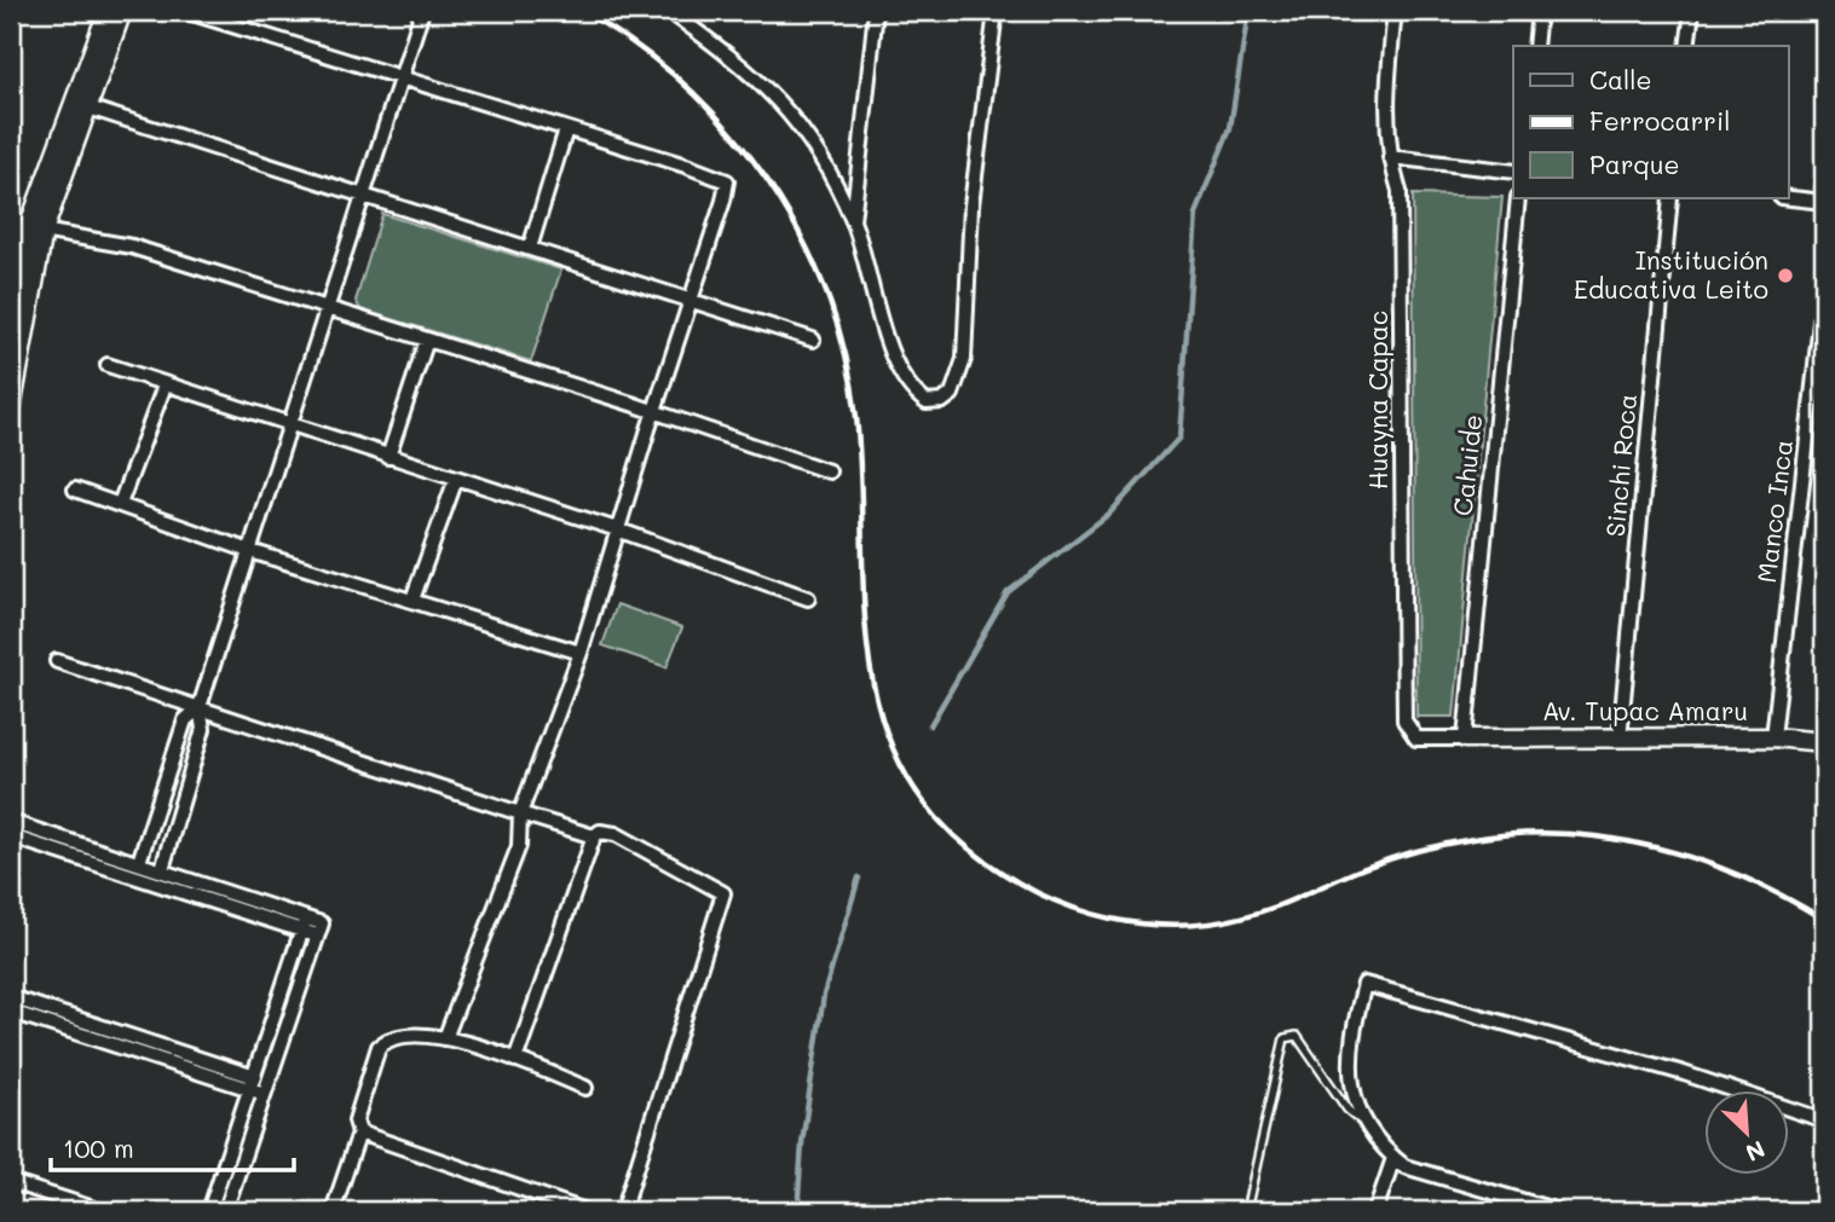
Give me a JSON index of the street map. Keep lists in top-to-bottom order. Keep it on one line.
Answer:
{"streets":{"street":["Huayna Capac","Cahuide","Sinchi Roca","Manco Inca","Av. Tupac Amaru"]},"crossings":[["Huayna Capac","Cahuide"],["Huayna Capac","Av. Tupac Amaru"],["Cahuide","Av. Tupac Amaru"],["Sinchi Roca","Av. Tupac Amaru"],["Manco Inca","Av. Tupac Amaru"]],"places":["Institución Educativa Leito"],"legend":["Calle","Ferrocarril","Parque"],"scale_bar":"100 m","north":"bottom right"}
